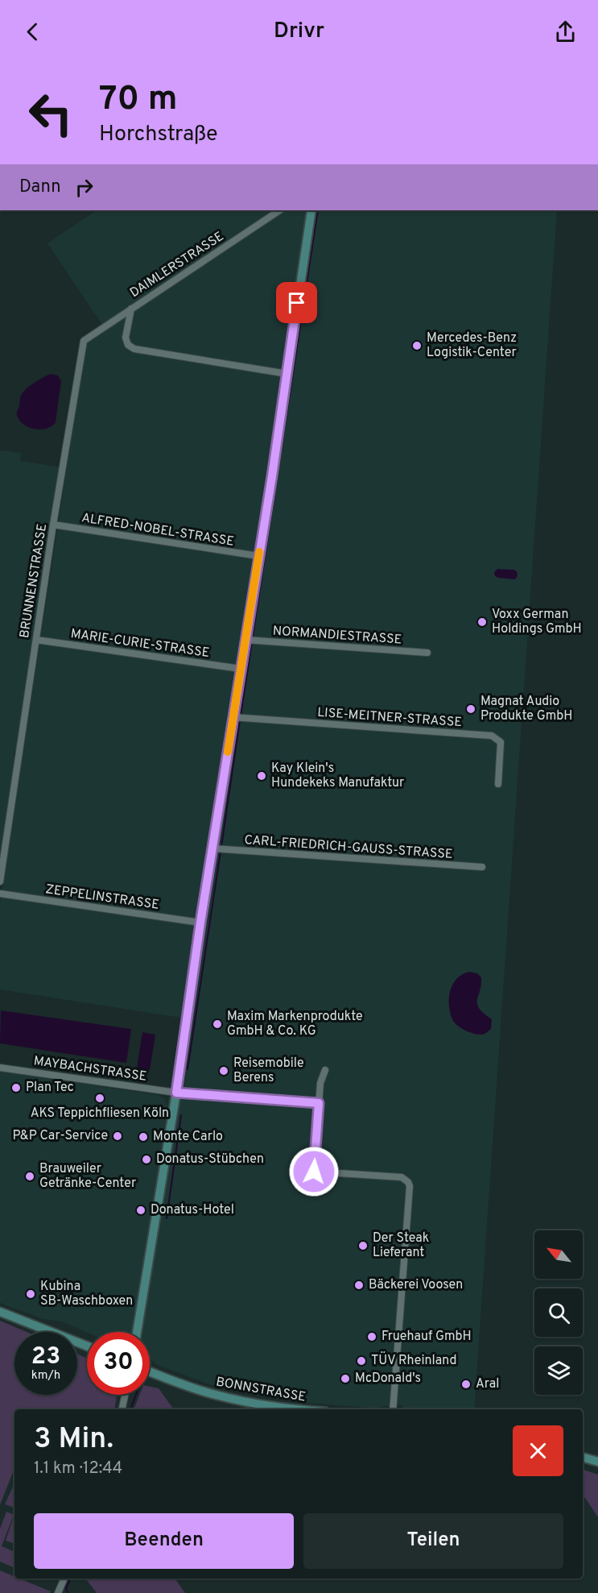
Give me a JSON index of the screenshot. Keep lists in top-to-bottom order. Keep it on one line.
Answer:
{"streets":{"street":["DAIMLERSTRASSE","ALFRED-NOBEL-STRASSE","BRUNNENSTRASSE","NORMANDIESTRASSE","MARIE-CURIE-STRASSE","LISE-MEITNER-STRASSE","CARL-FRIEDRICH-GAUSS-STRASSE","ZEPPELINSTRASSE","MAYBACHSTRASSE","BONNSTRASSE"]},"crossings":[["DAIMLERSTRASSE","BRUNNENSTRASSE"],["ALFRED-NOBEL-STRASSE","BRUNNENSTRASSE"],["BRUNNENSTRASSE","MARIE-CURIE-STRASSE"]],"places":["Mercedes-Benz Logistik-Center","Voxx German Holdings GmbH","Magnat Audio Produkte GmbH","Kay Klein's Hundekeks Manufaktur","Maxim Markenprodukte GmbH & Co. KG","Reisemobile Berens","Plan Tec","AKS Teppichfliesen Köln","P&P Car-Service","Monte Carlo","Donatus-Stübchen","Brauweiler Getränke-Center","Donatus-Hotel","Der Steak Lieferant","Bäckerei Voosen","Kubina SB-Waschboxen","Fruehauf GmbH","TÜV Rheinland","McDonald's","Aral"],"north":"top left","page":{"header":"Drivr","turn":["70 m","Horchstraße"],"then":"Dann","speed":"23 km/h","limit":"30","heading":["3 Min.","1.1 km · 12:44"],"buttons":["Beenden","Teilen"]}}
